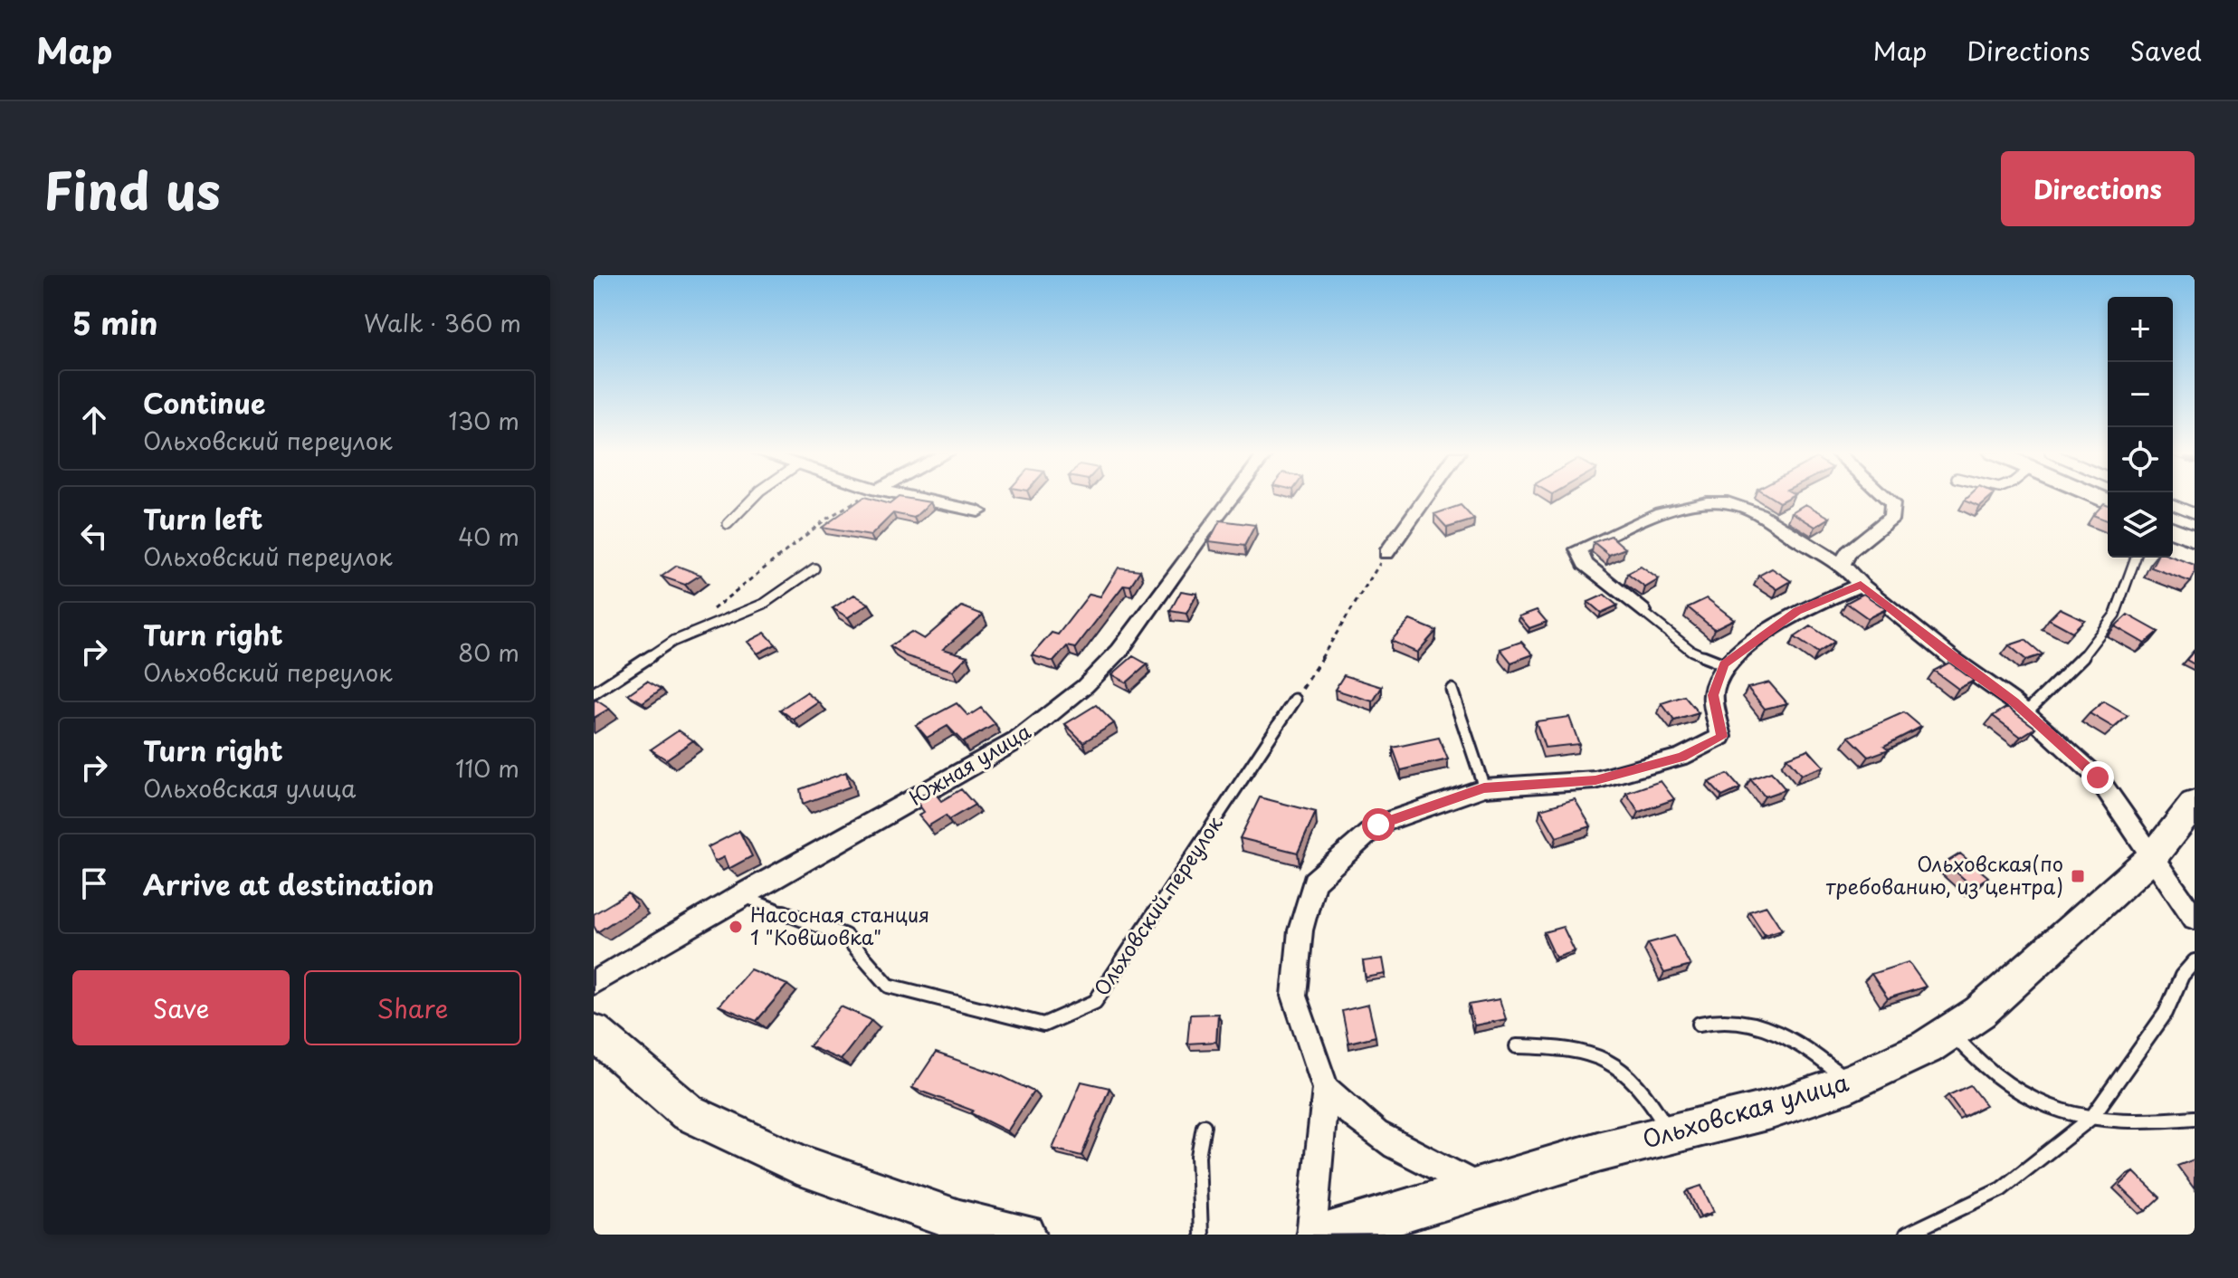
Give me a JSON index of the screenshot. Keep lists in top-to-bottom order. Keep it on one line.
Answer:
{"streets":{"street":["Южная улица","Ольховская улица"],"lane":["Ольховский переулок"]},"crossings":[["Южная улица","Ольховский переулок"]],"places":{"transit":["Ольховская(по требованию, из центра)"],"other":["Насосная станция 1 \"Ковшовка\""]},"page":{"header":"Map","nav":["Map","Directions","Saved"],"title":"Find us","buttons":["Directions",["Save","Share"]],"heading":["5 min","Walk · 360 m"],"map_buttons":["+","−"],"list":[["Continue","Ольховский переулок","130 m"],["Turn left","Ольховский переулок","40 m"],["Turn right","Ольховский переулок","80 m"],["Turn right","Ольховская улица","110 m"],"Arrive at destination"]}}
